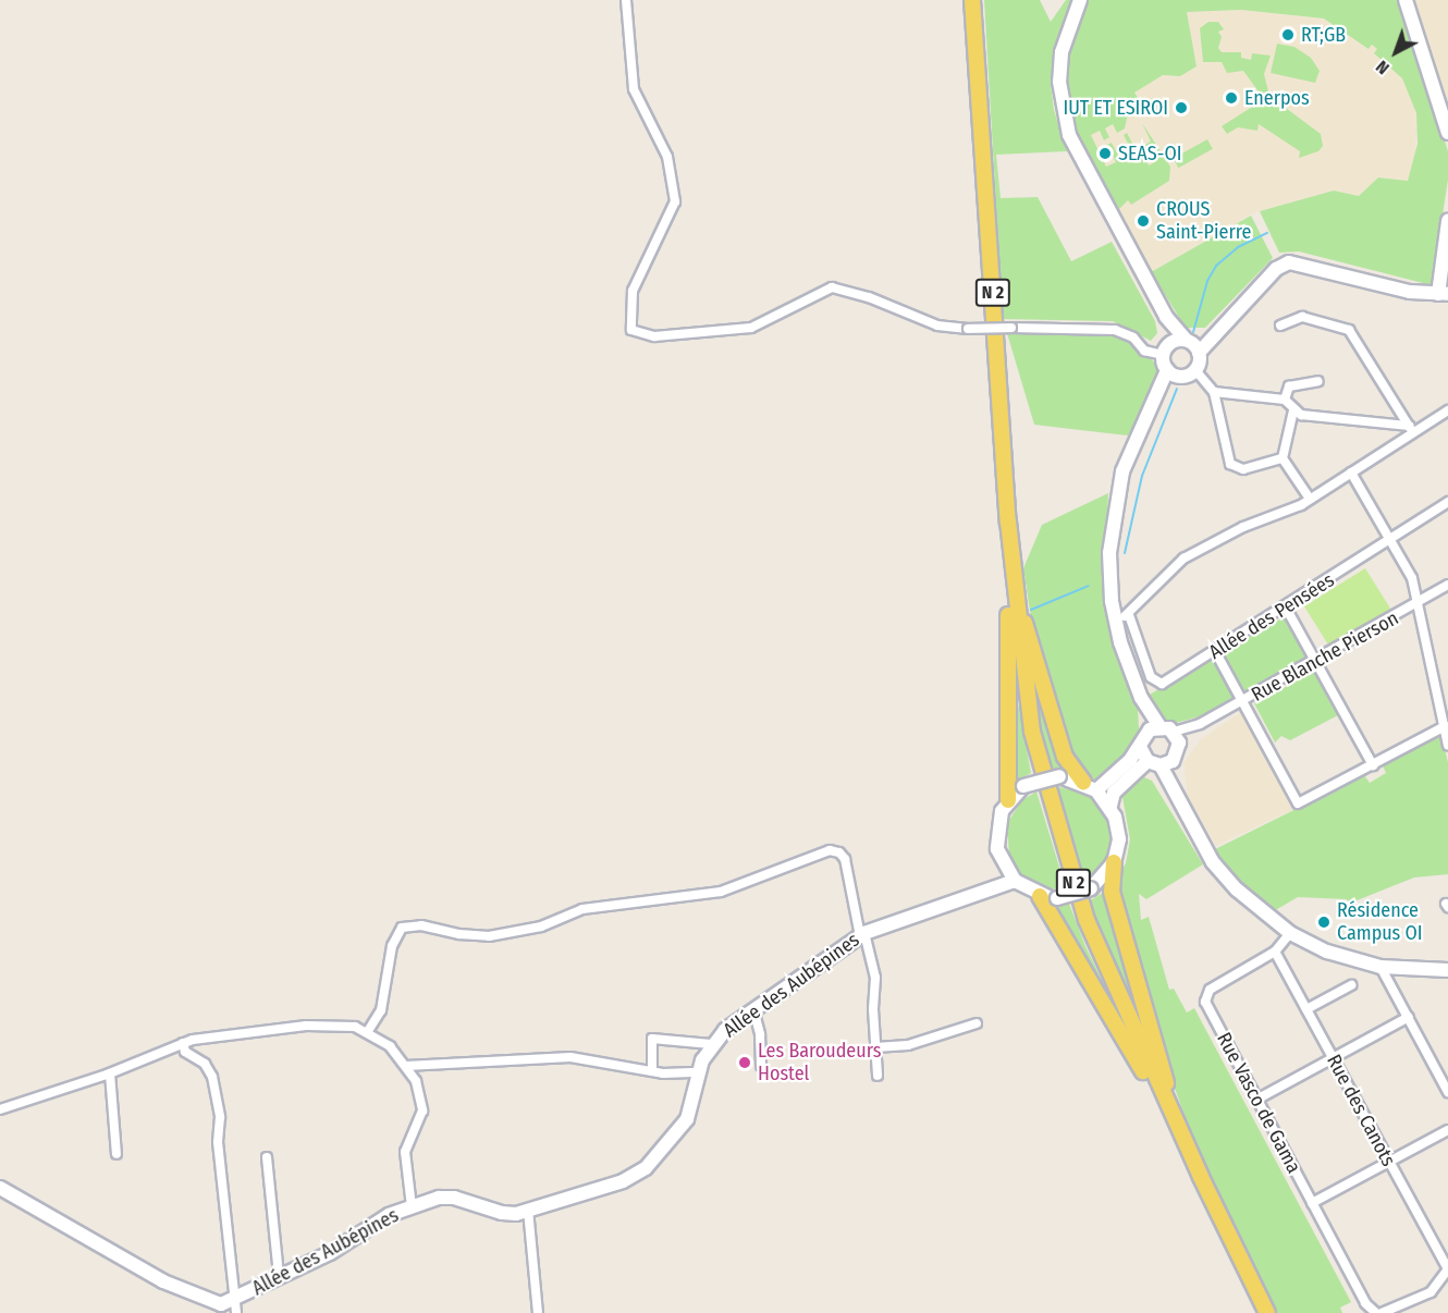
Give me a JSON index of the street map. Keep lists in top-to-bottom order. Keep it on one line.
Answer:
{"streets":{"main road":["N 2"],"street":["Allée des Pensées","Rue Blanche Pierson","Allée des Aubépines","Rue Vasco de Gama","Rue des Canots"]},"crossings":[["Rue Vasco de Gama","Rue des Canots"]],"places":["RT;GB","Enerpos","IUT ET ESIROI","SEAS-OI","CROUS Saint-Pierre","Résidence Campus OI","Les Baroudeurs Hostel"],"north":"bottom left"}
